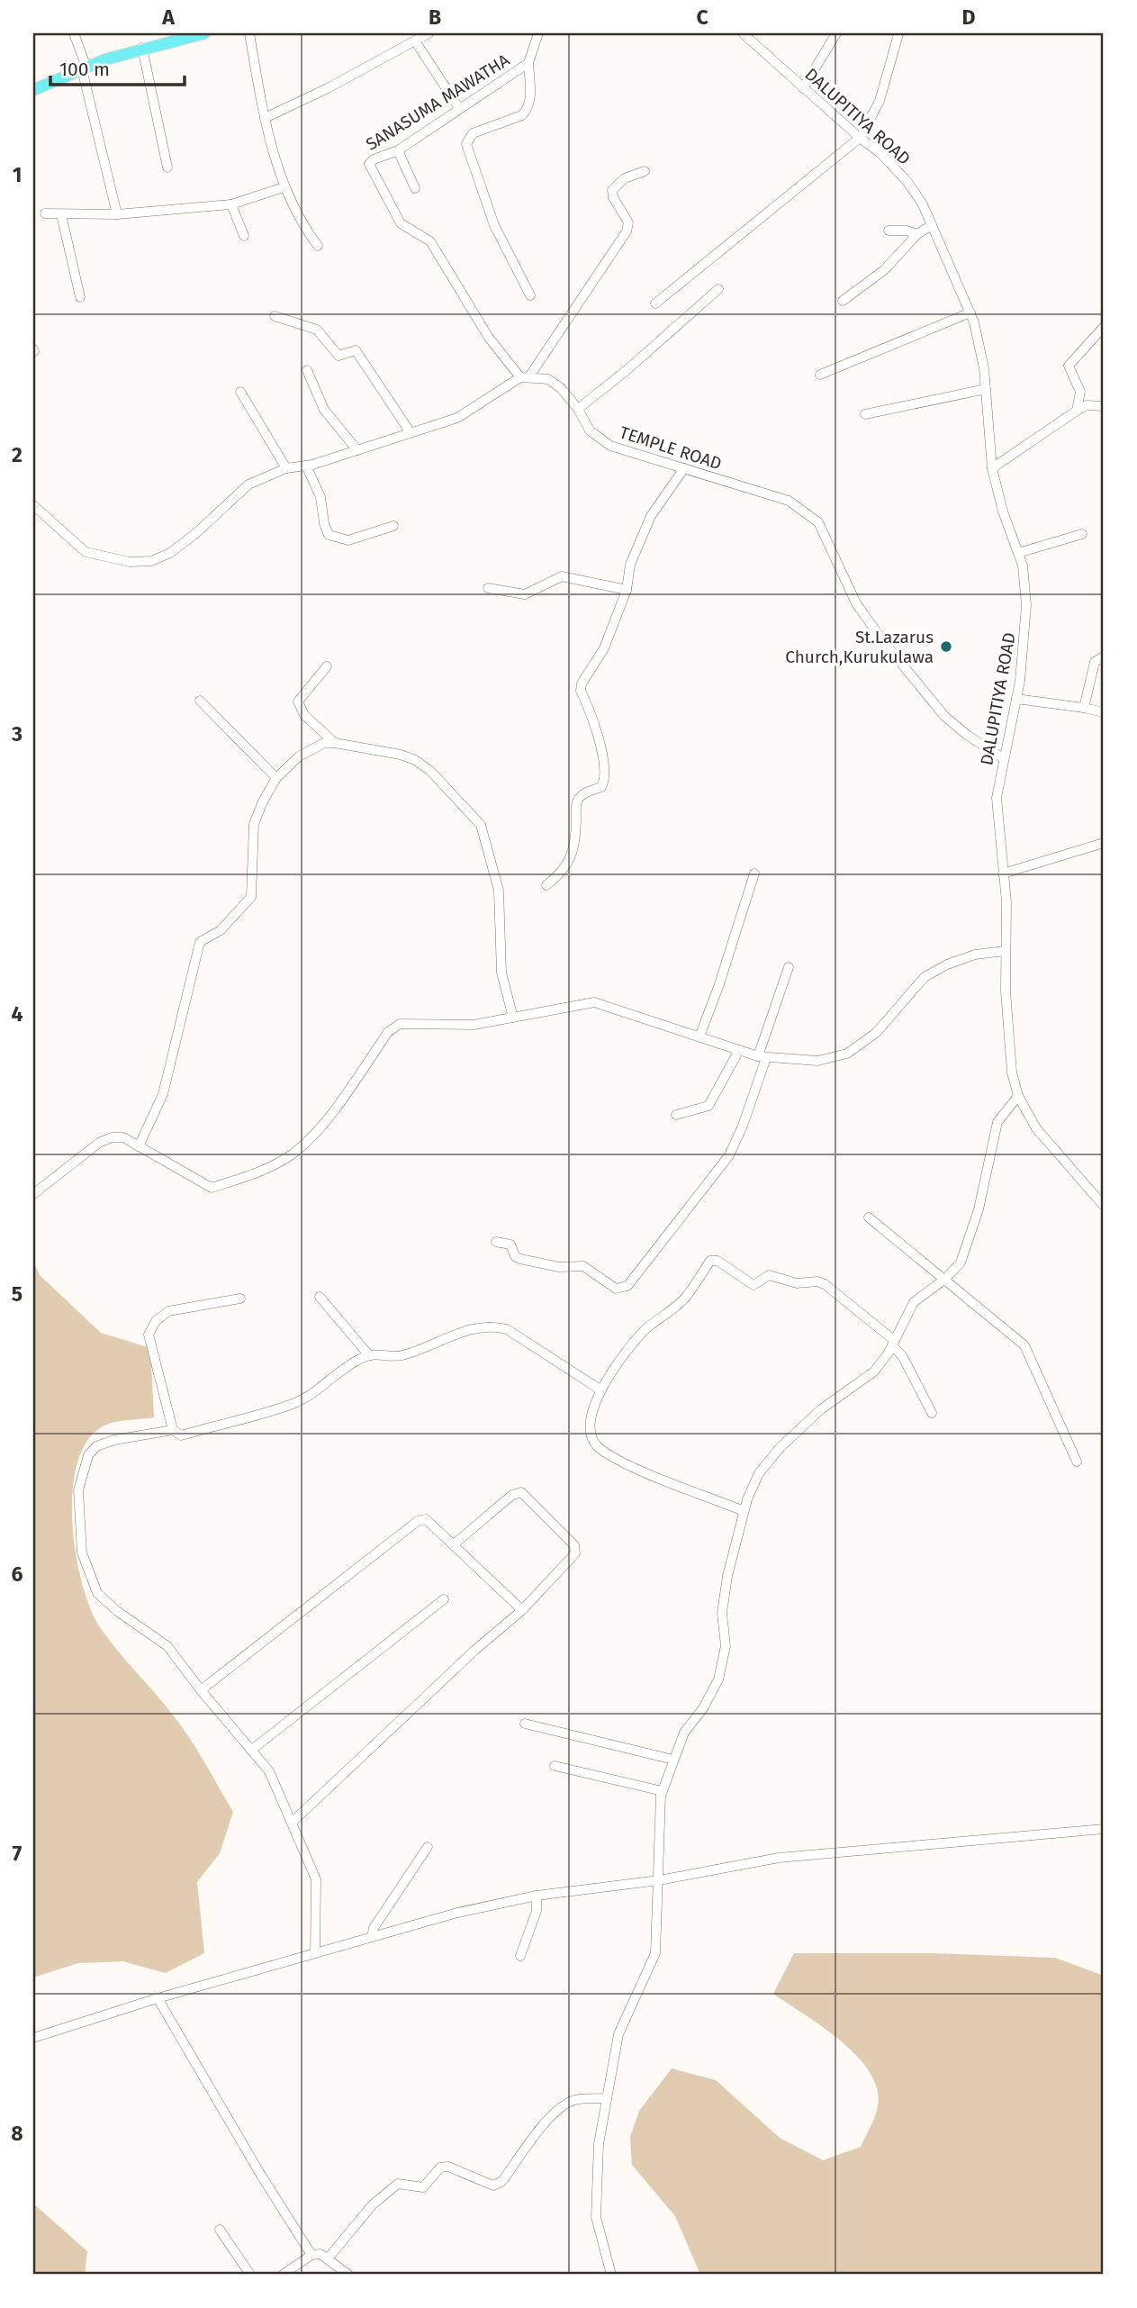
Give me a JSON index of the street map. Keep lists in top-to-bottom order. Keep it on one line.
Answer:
{"streets":{"street":["SANASUMA MAWATHA","DALUPITIYA ROAD","TEMPLE ROAD"]},"crossings":[["SANASUMA MAWATHA","TEMPLE ROAD"],["DALUPITIYA ROAD","TEMPLE ROAD"]],"places":["St.Lazarus Church,Kurukulawa"],"scale_bar":"100 m","grid":{"columns":["A","B","C","D"],"rows":["1","2","3","4","5","6","7","8"]}}
